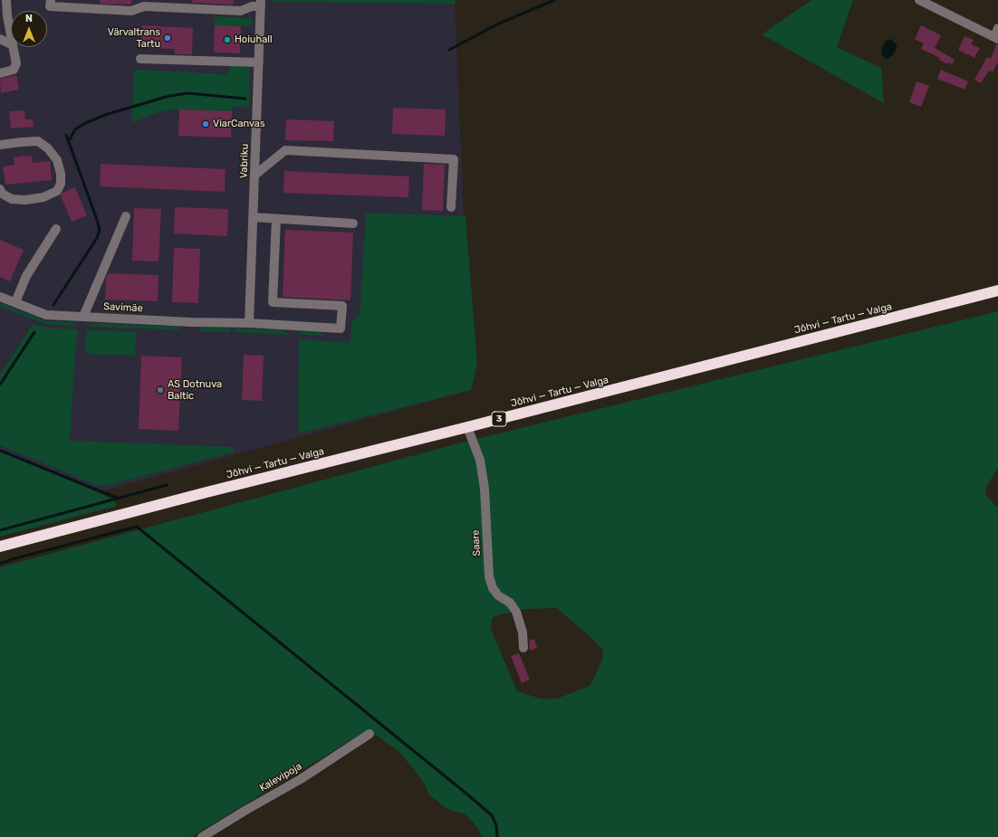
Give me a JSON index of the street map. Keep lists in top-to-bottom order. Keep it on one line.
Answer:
{"streets":{"highway":["Jõhvi — Tartu — Valga","3"],"street":["Vabriku","Savimäe","Saare","Kalevipoja"]},"crossings":[["Vabriku","Savimäe"],["Jõhvi — Tartu — Valga","Saare"]],"places":["Värvaltrans Tartu","Hoiuhall","ViarCanvas","AS Dotnuva Baltic"],"north":"top"}
